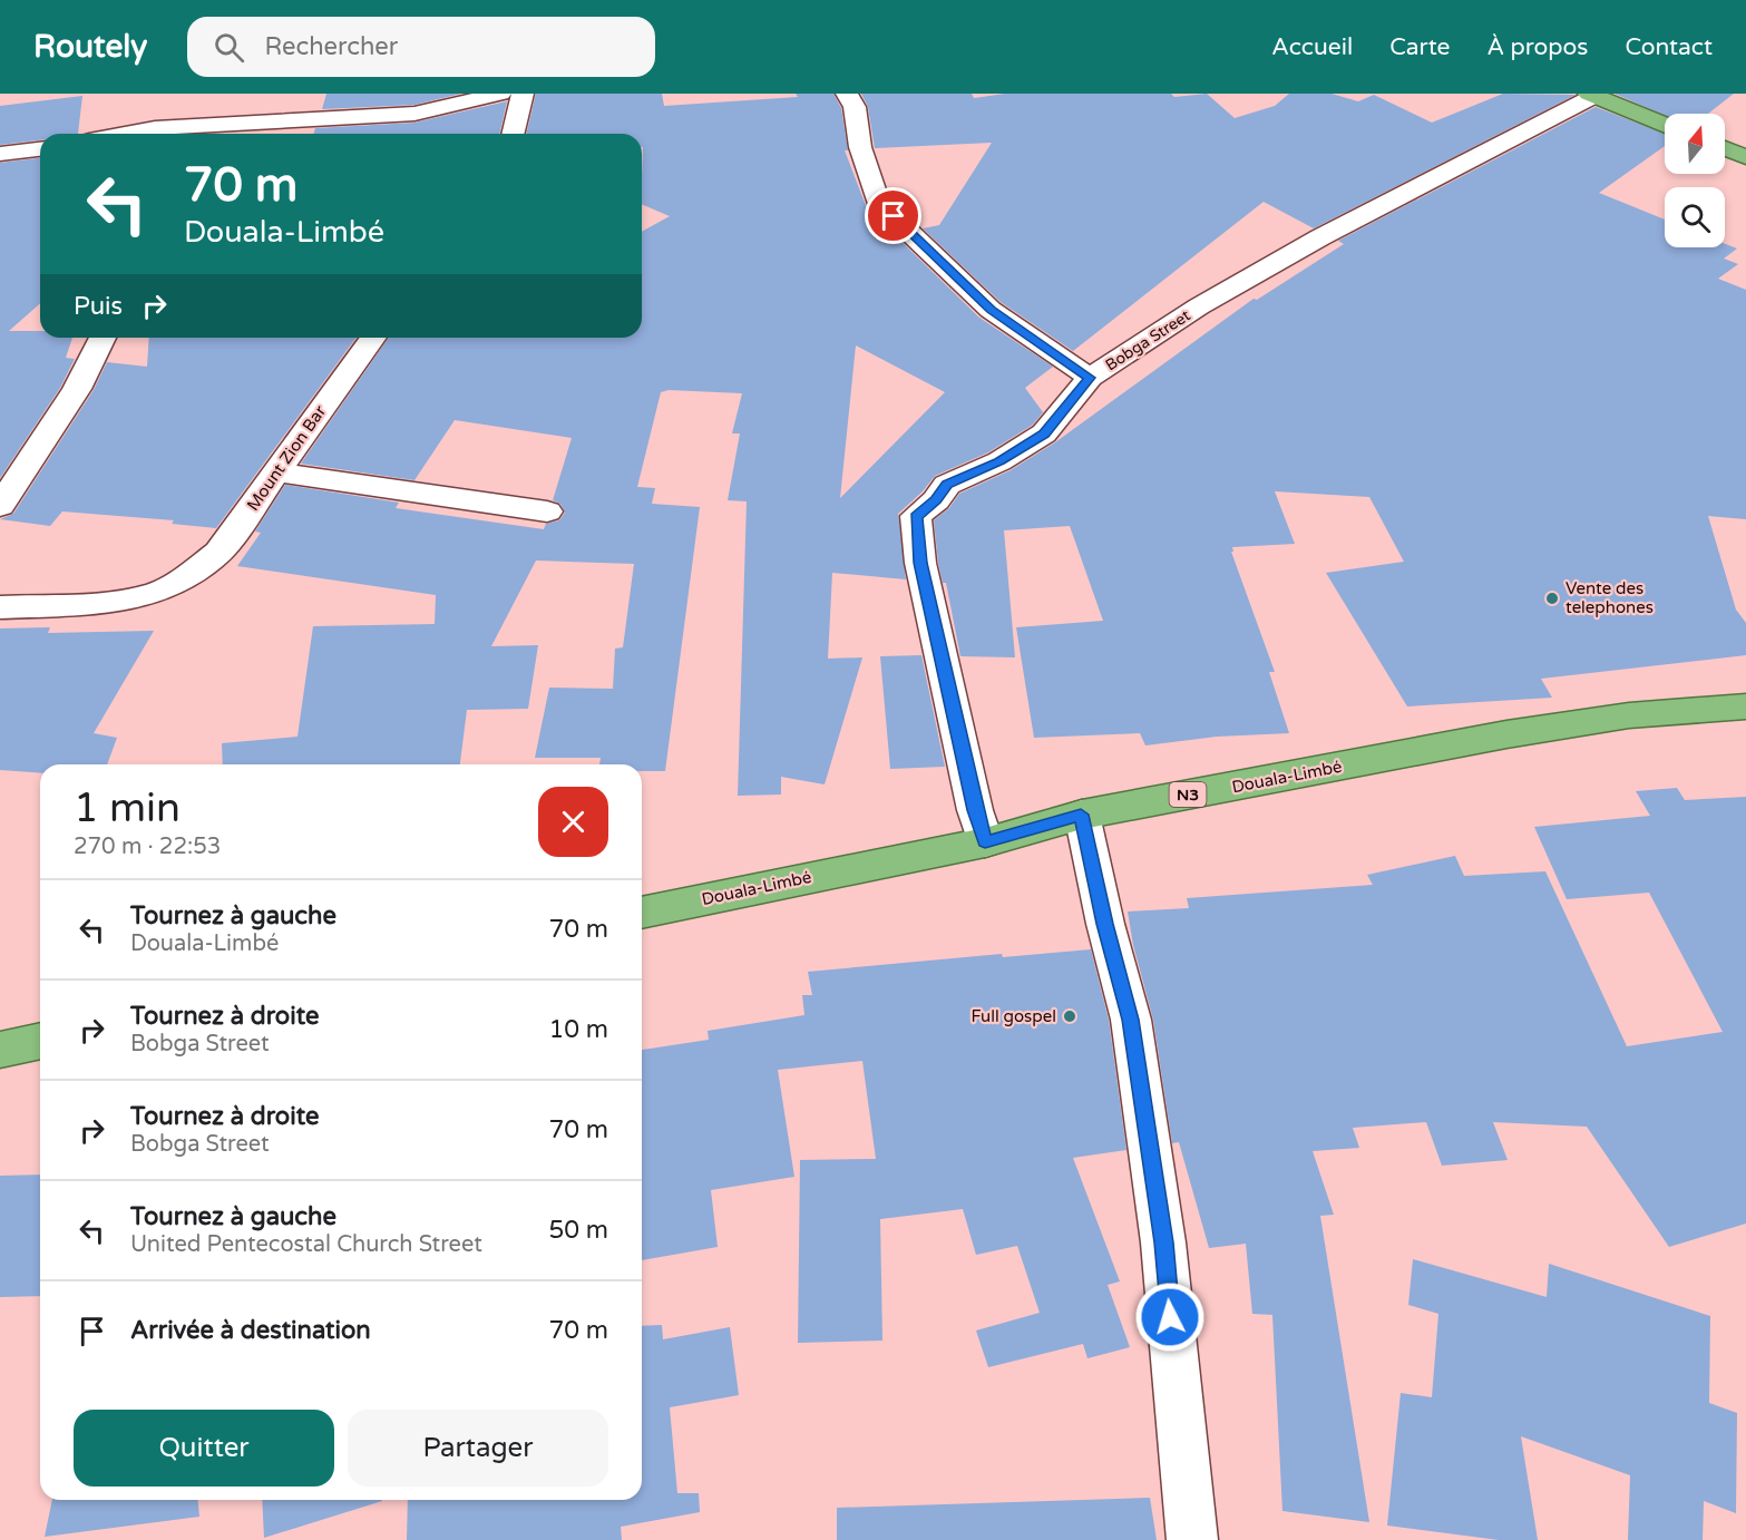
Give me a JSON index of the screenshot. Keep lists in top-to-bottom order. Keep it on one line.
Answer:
{"streets":{"highway":["Douala-Limbé","N3"],"street":["Bobga Street","Mount Zion Bar"]},"crossings":[["Bobga Street","Douala-Limbé"]],"places":["Vente des telephones","Full gospel"],"north":"top","page":{"header":"Routely","search":"Rechercher","nav":["Accueil","Carte","À propos","Contact"],"turn":["70 m","Douala-Limbé"],"then":"Puis","heading":["1 min","270 m · 22:53"],"list":[{"name":"Tournez à gauche","note":"Douala-Limbé","value":"70 m"},{"name":"Tournez à droite","note":"Bobga Street","value":"10 m"},{"name":"Tournez à droite","note":"Bobga Street","value":"70 m"},{"name":"Tournez à gauche","note":"United Pentecostal Church Street","value":"50 m"},{"name":"Arrivée à destination","value":"70 m"}],"buttons":["Quitter","Partager"]}}
